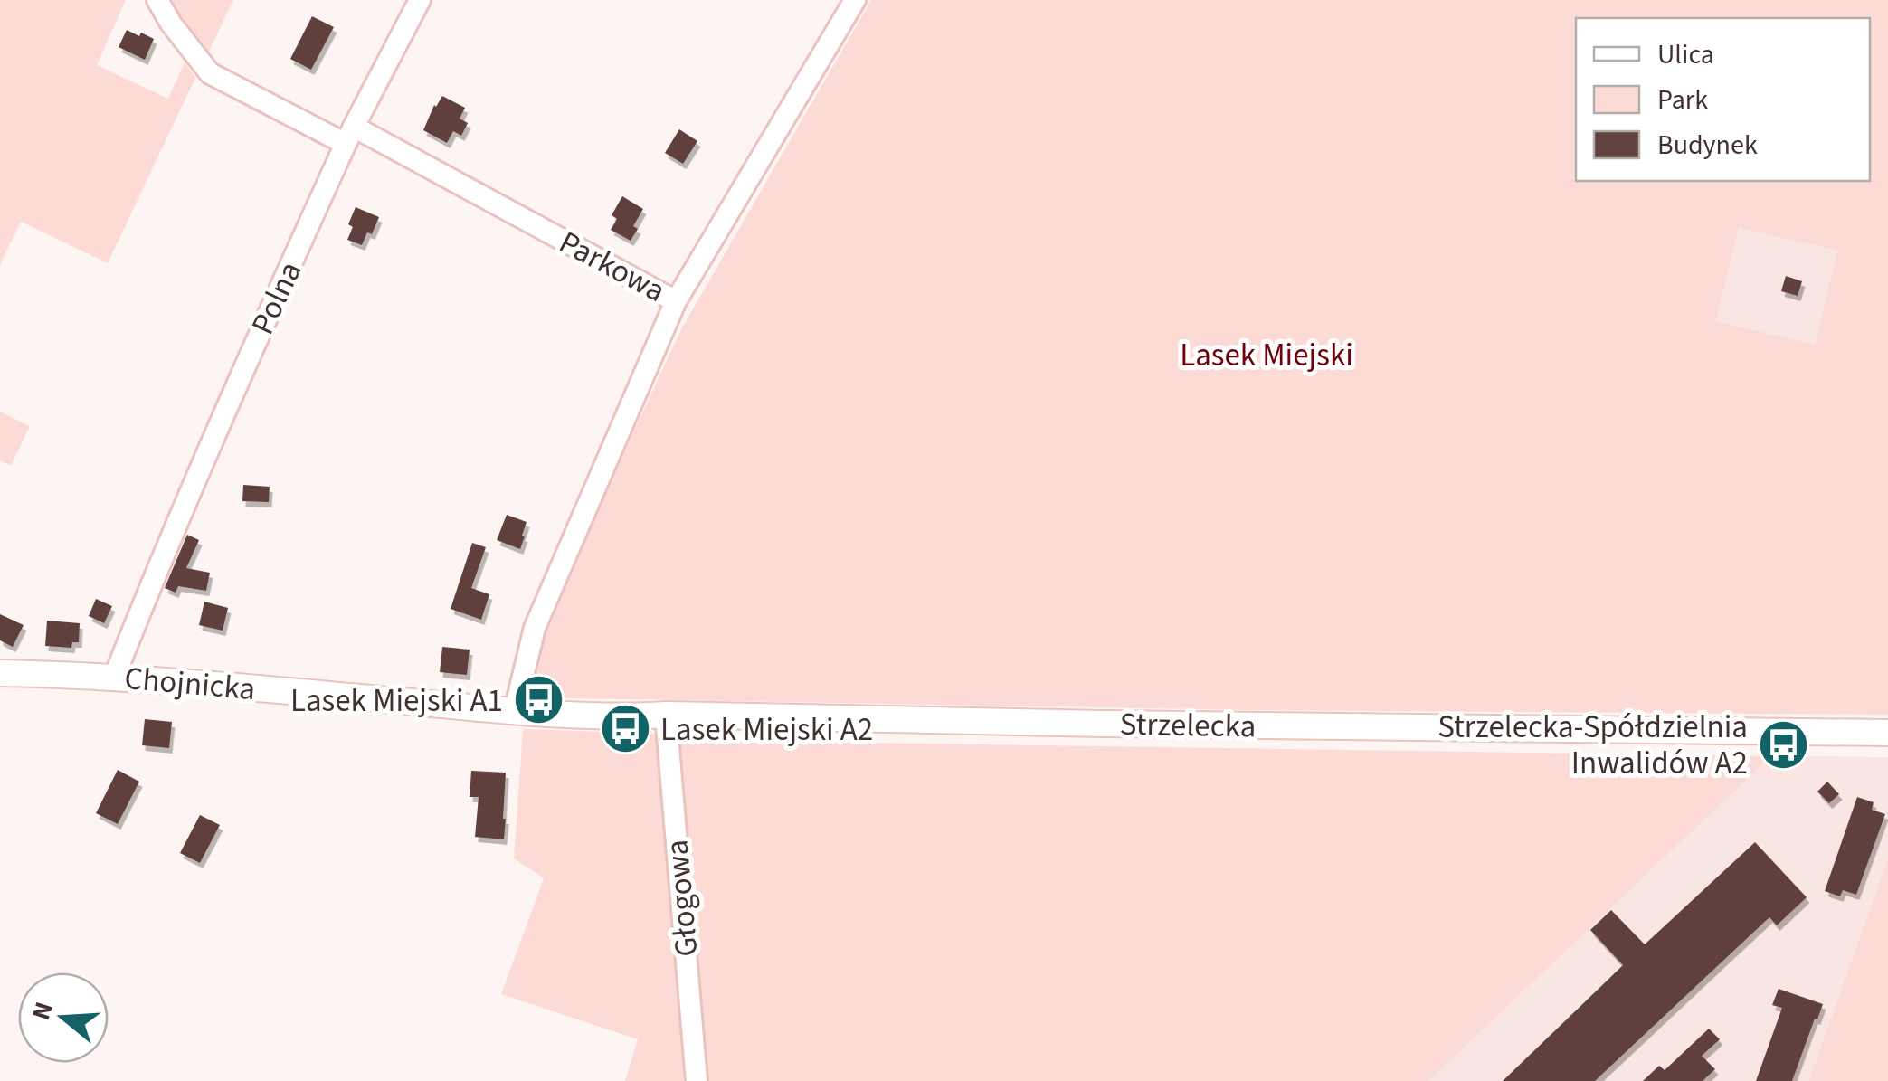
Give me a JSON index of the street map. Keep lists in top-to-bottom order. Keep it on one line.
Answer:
{"streets":{"street":["Parkowa","Polna","Chojnicka","Strzelecka","Głogowa"]},"crossings":[["Parkowa","Polna"],["Polna","Chojnicka"],["Chojnicka","Strzelecka"],["Strzelecka","Głogowa"]],"parks":["Lasek Miejski"],"places":{"bus stop":["Lasek Miejski A1","Lasek Miejski A2","Strzelecka-Spółdzielnia Inwalidów A2"]},"legend":["Ulica","Park","Budynek"],"north":"left"}
